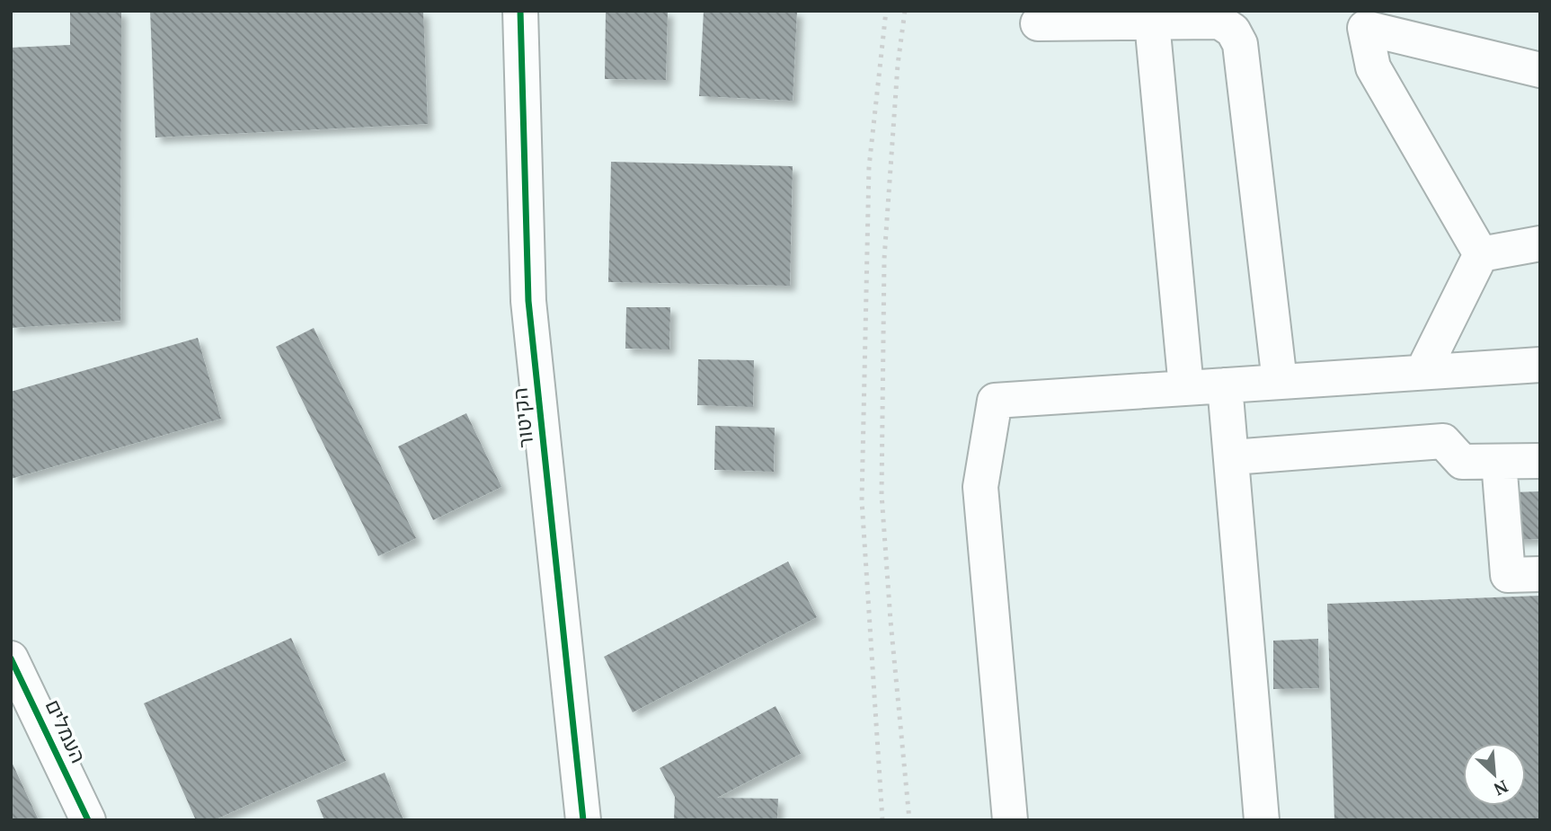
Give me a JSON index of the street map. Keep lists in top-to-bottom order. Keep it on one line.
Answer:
{"streets":{"street":["הקיטור","העמלים"]},"north":"bottom right"}
